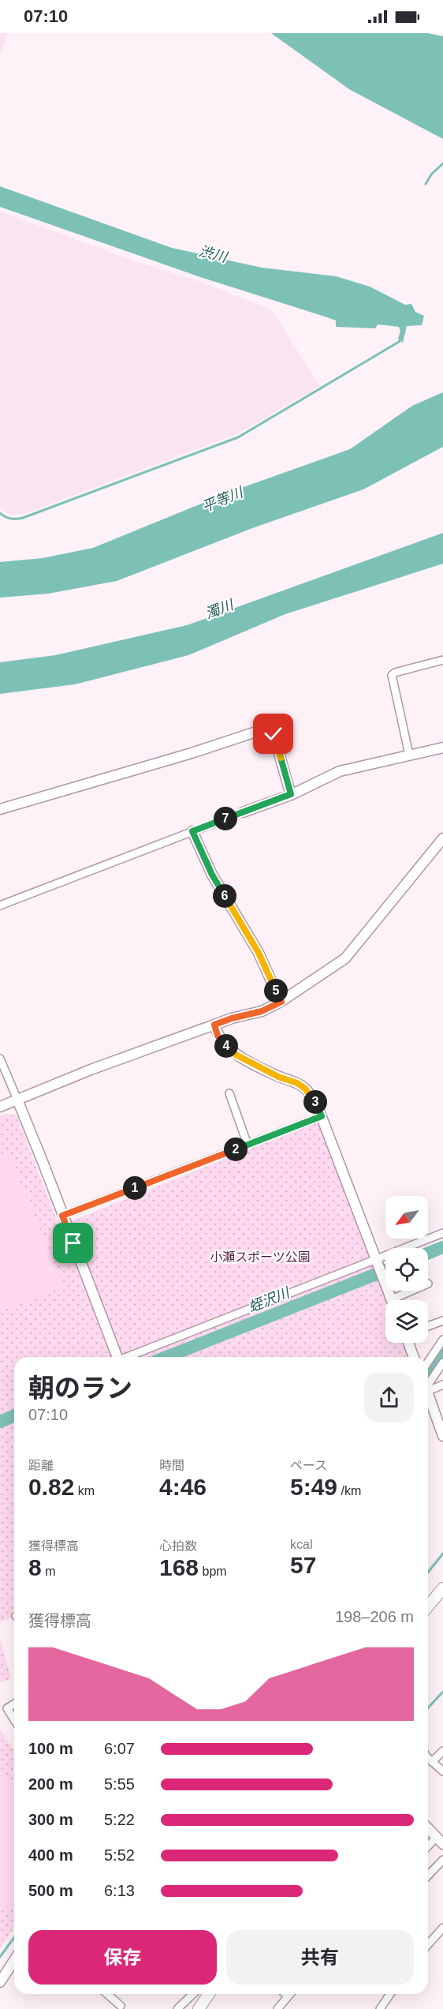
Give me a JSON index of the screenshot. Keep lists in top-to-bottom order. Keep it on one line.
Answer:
{"water":["渋川","平等川","濁川","蛭沢川"],"parks":["小瀬スポーツ公園"],"north":"bottom left","page":{"status":"07:10","pins":["7","6","5","4","3","2","1"],"heading":["朝のラン","07:10"],"stats":[["距離","0.82 km"],["時間","4:46"],["ペース","5:49 /km"],["獲得標高","8 m"],["心拍数","168 bpm"],["kcal","57"]],"chart":["獲得標高","198–206 m"],"list":[{"name":"100 m","note":"6:07"},{"name":"200 m","note":"5:55"},{"name":"300 m","note":"5:22"},{"name":"400 m","note":"5:52"},{"name":"500 m","note":"6:13"}],"buttons":["保存","共有"]}}
